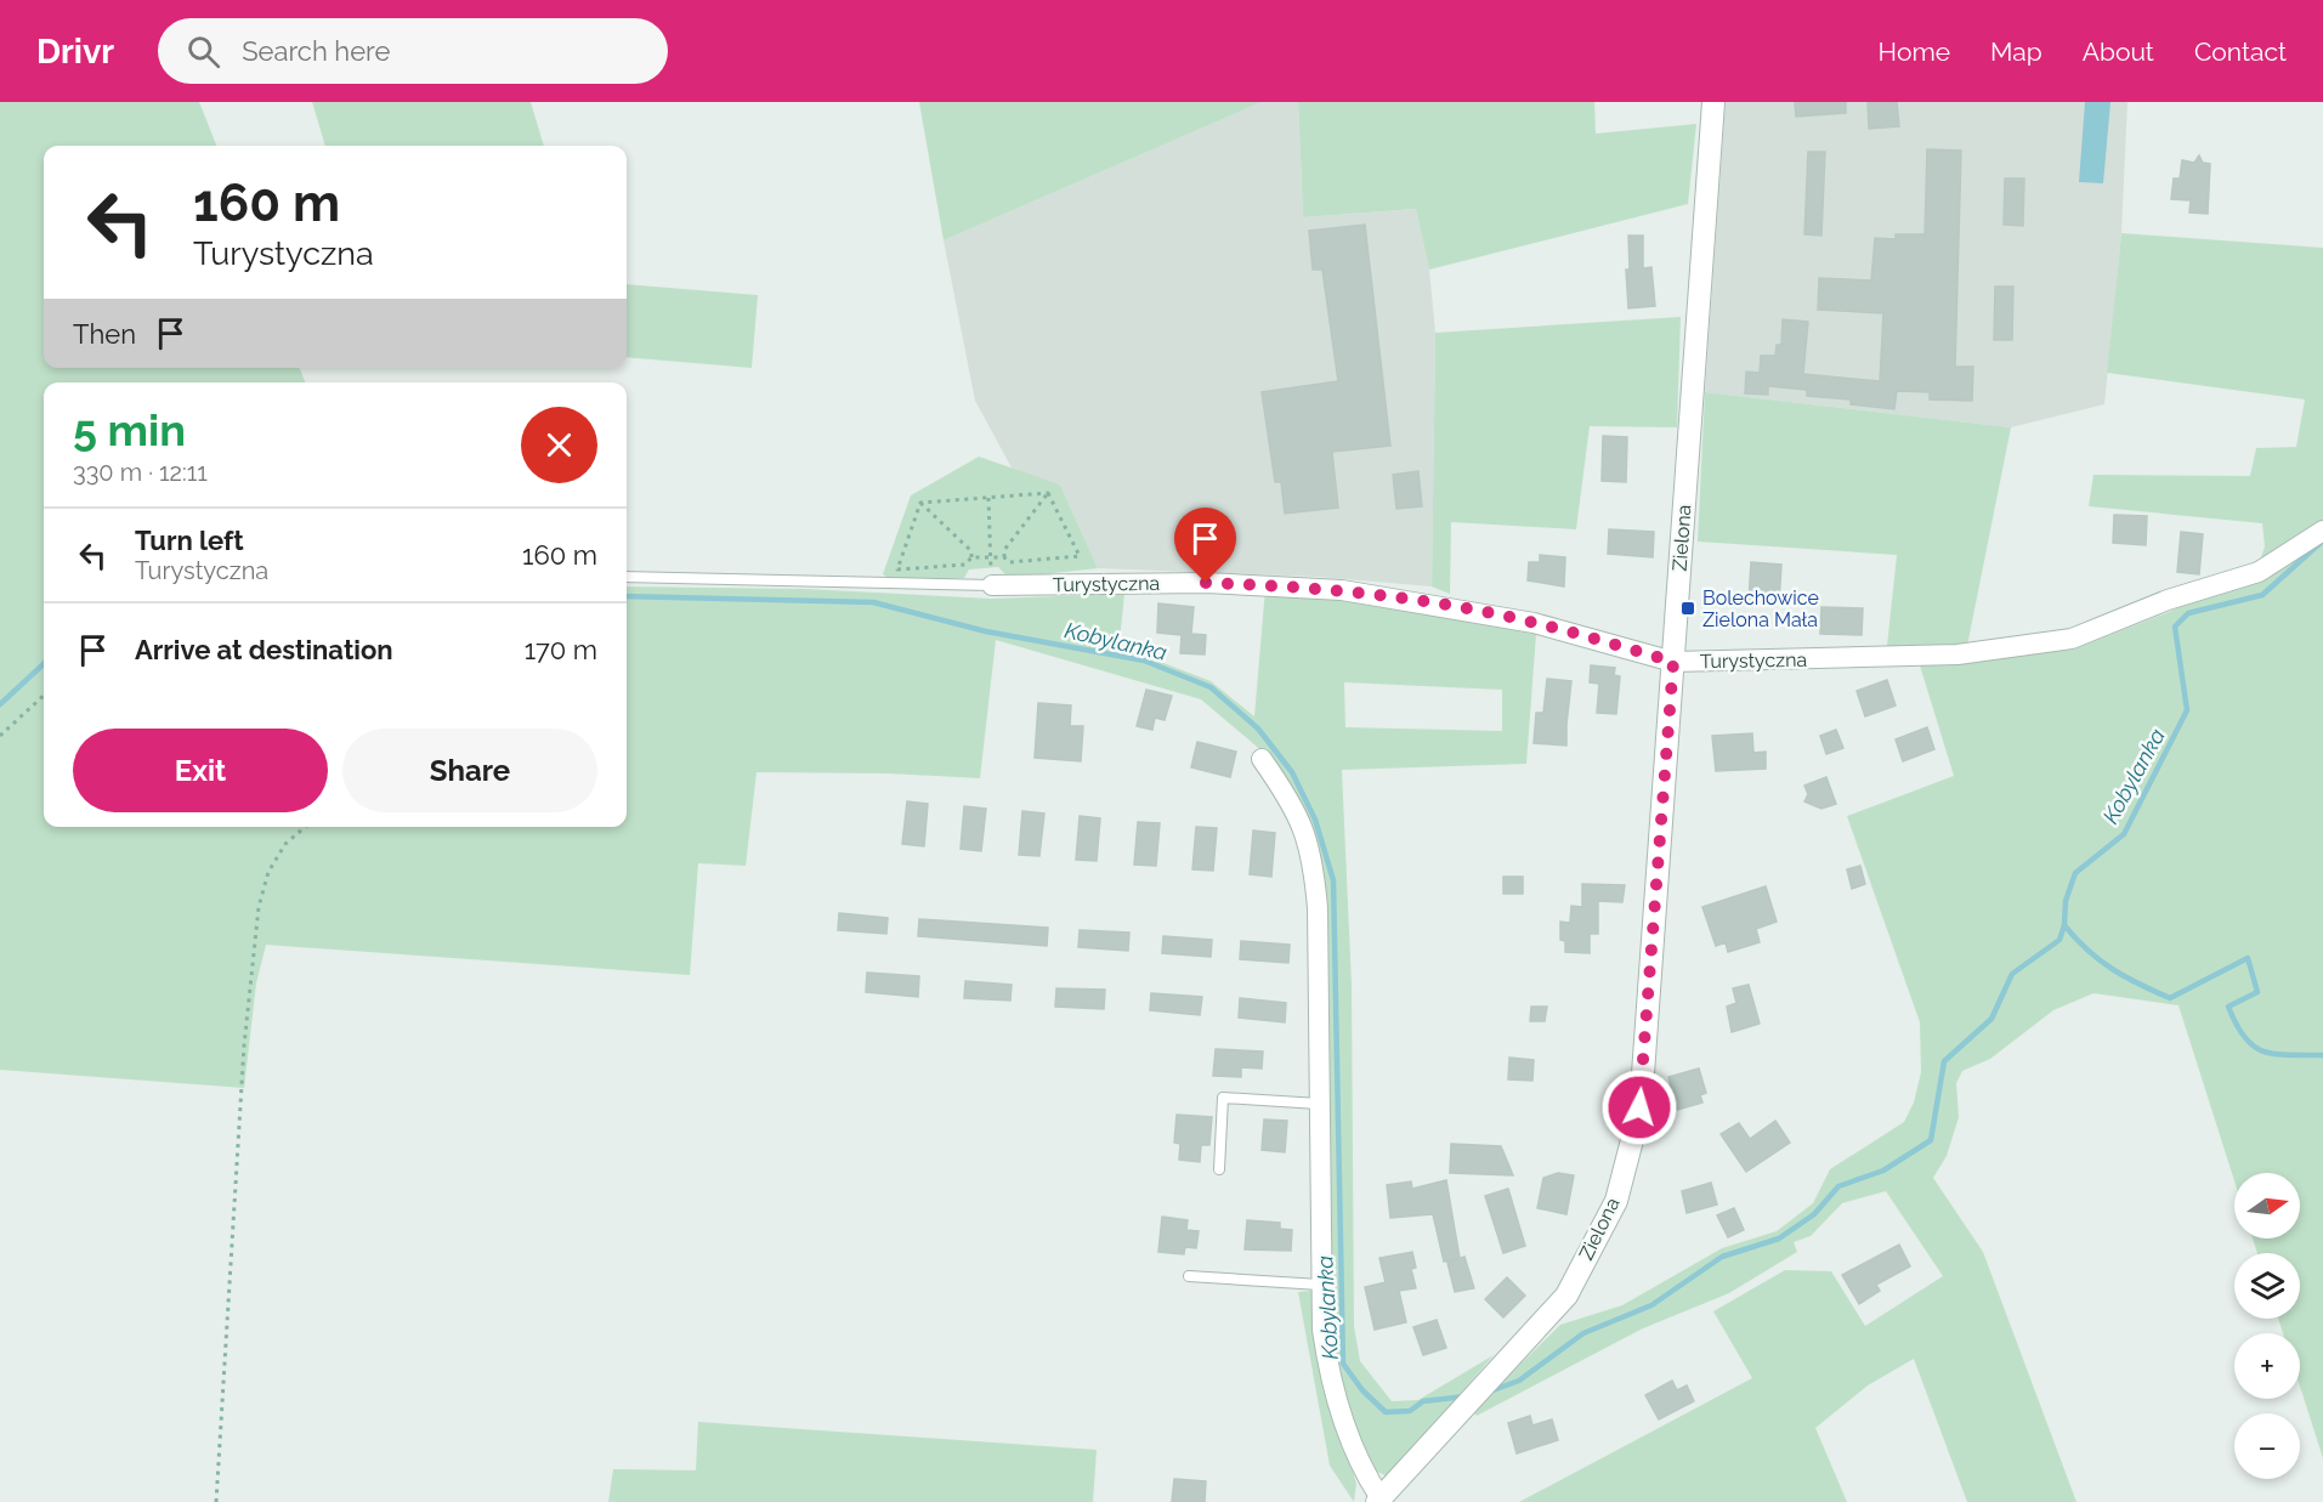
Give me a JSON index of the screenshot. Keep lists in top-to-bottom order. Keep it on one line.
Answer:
{"streets":{"street":["Zielona","Turystyczna"]},"crossings":[["Zielona","Turystyczna"]],"water":["Kobylanka"],"places":{"transit":["Bolechowice Zielona Mała"]},"north":"right","page":{"header":"Drivr","search":"Search here","nav":["Home","Map","About","Contact"],"turn":["160 m","Turystyczna"],"then":"Then","heading":["5 min","330 m · 12:11"],"list":[{"name":"Turn left","note":"Turystyczna","value":"160 m"},{"name":"Arrive at destination","value":"170 m"}],"buttons":["Exit","Share"],"map_buttons":["+","−"]}}
